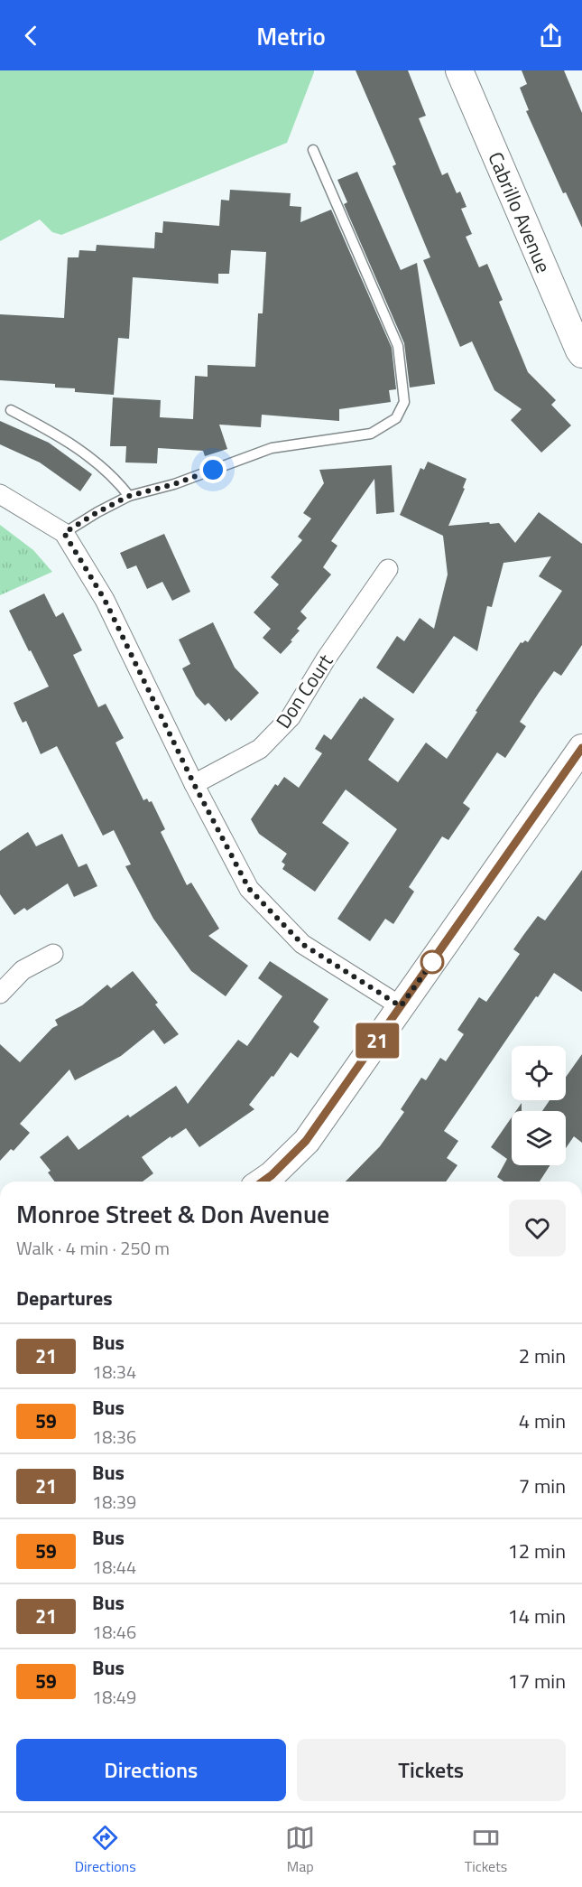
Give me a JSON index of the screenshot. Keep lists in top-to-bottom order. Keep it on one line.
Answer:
{"streets":{"main road":["Cabrillo Avenue"],"street":["Don Court"]},"lines":["bus line 21"],"page":{"header":"Metrio","on_map":"21","heading":[["Monroe Street & Don Avenue","Walk · 4 min · 250 m"],"Departures"],"list":[{"mark":"21","name":"Bus","note":"18:34","value":"2 min"},{"mark":"59","name":"Bus","note":"18:36","value":"4 min"},{"mark":"21","name":"Bus","note":"18:39","value":"7 min"},{"mark":"59","name":"Bus","note":"18:44","value":"12 min"},{"mark":"21","name":"Bus","note":"18:46","value":"14 min"},{"mark":"59","name":"Bus","note":"18:49","value":"17 min"}],"buttons":["Directions","Tickets"],"tabs":["Directions","Map","Tickets"]}}
